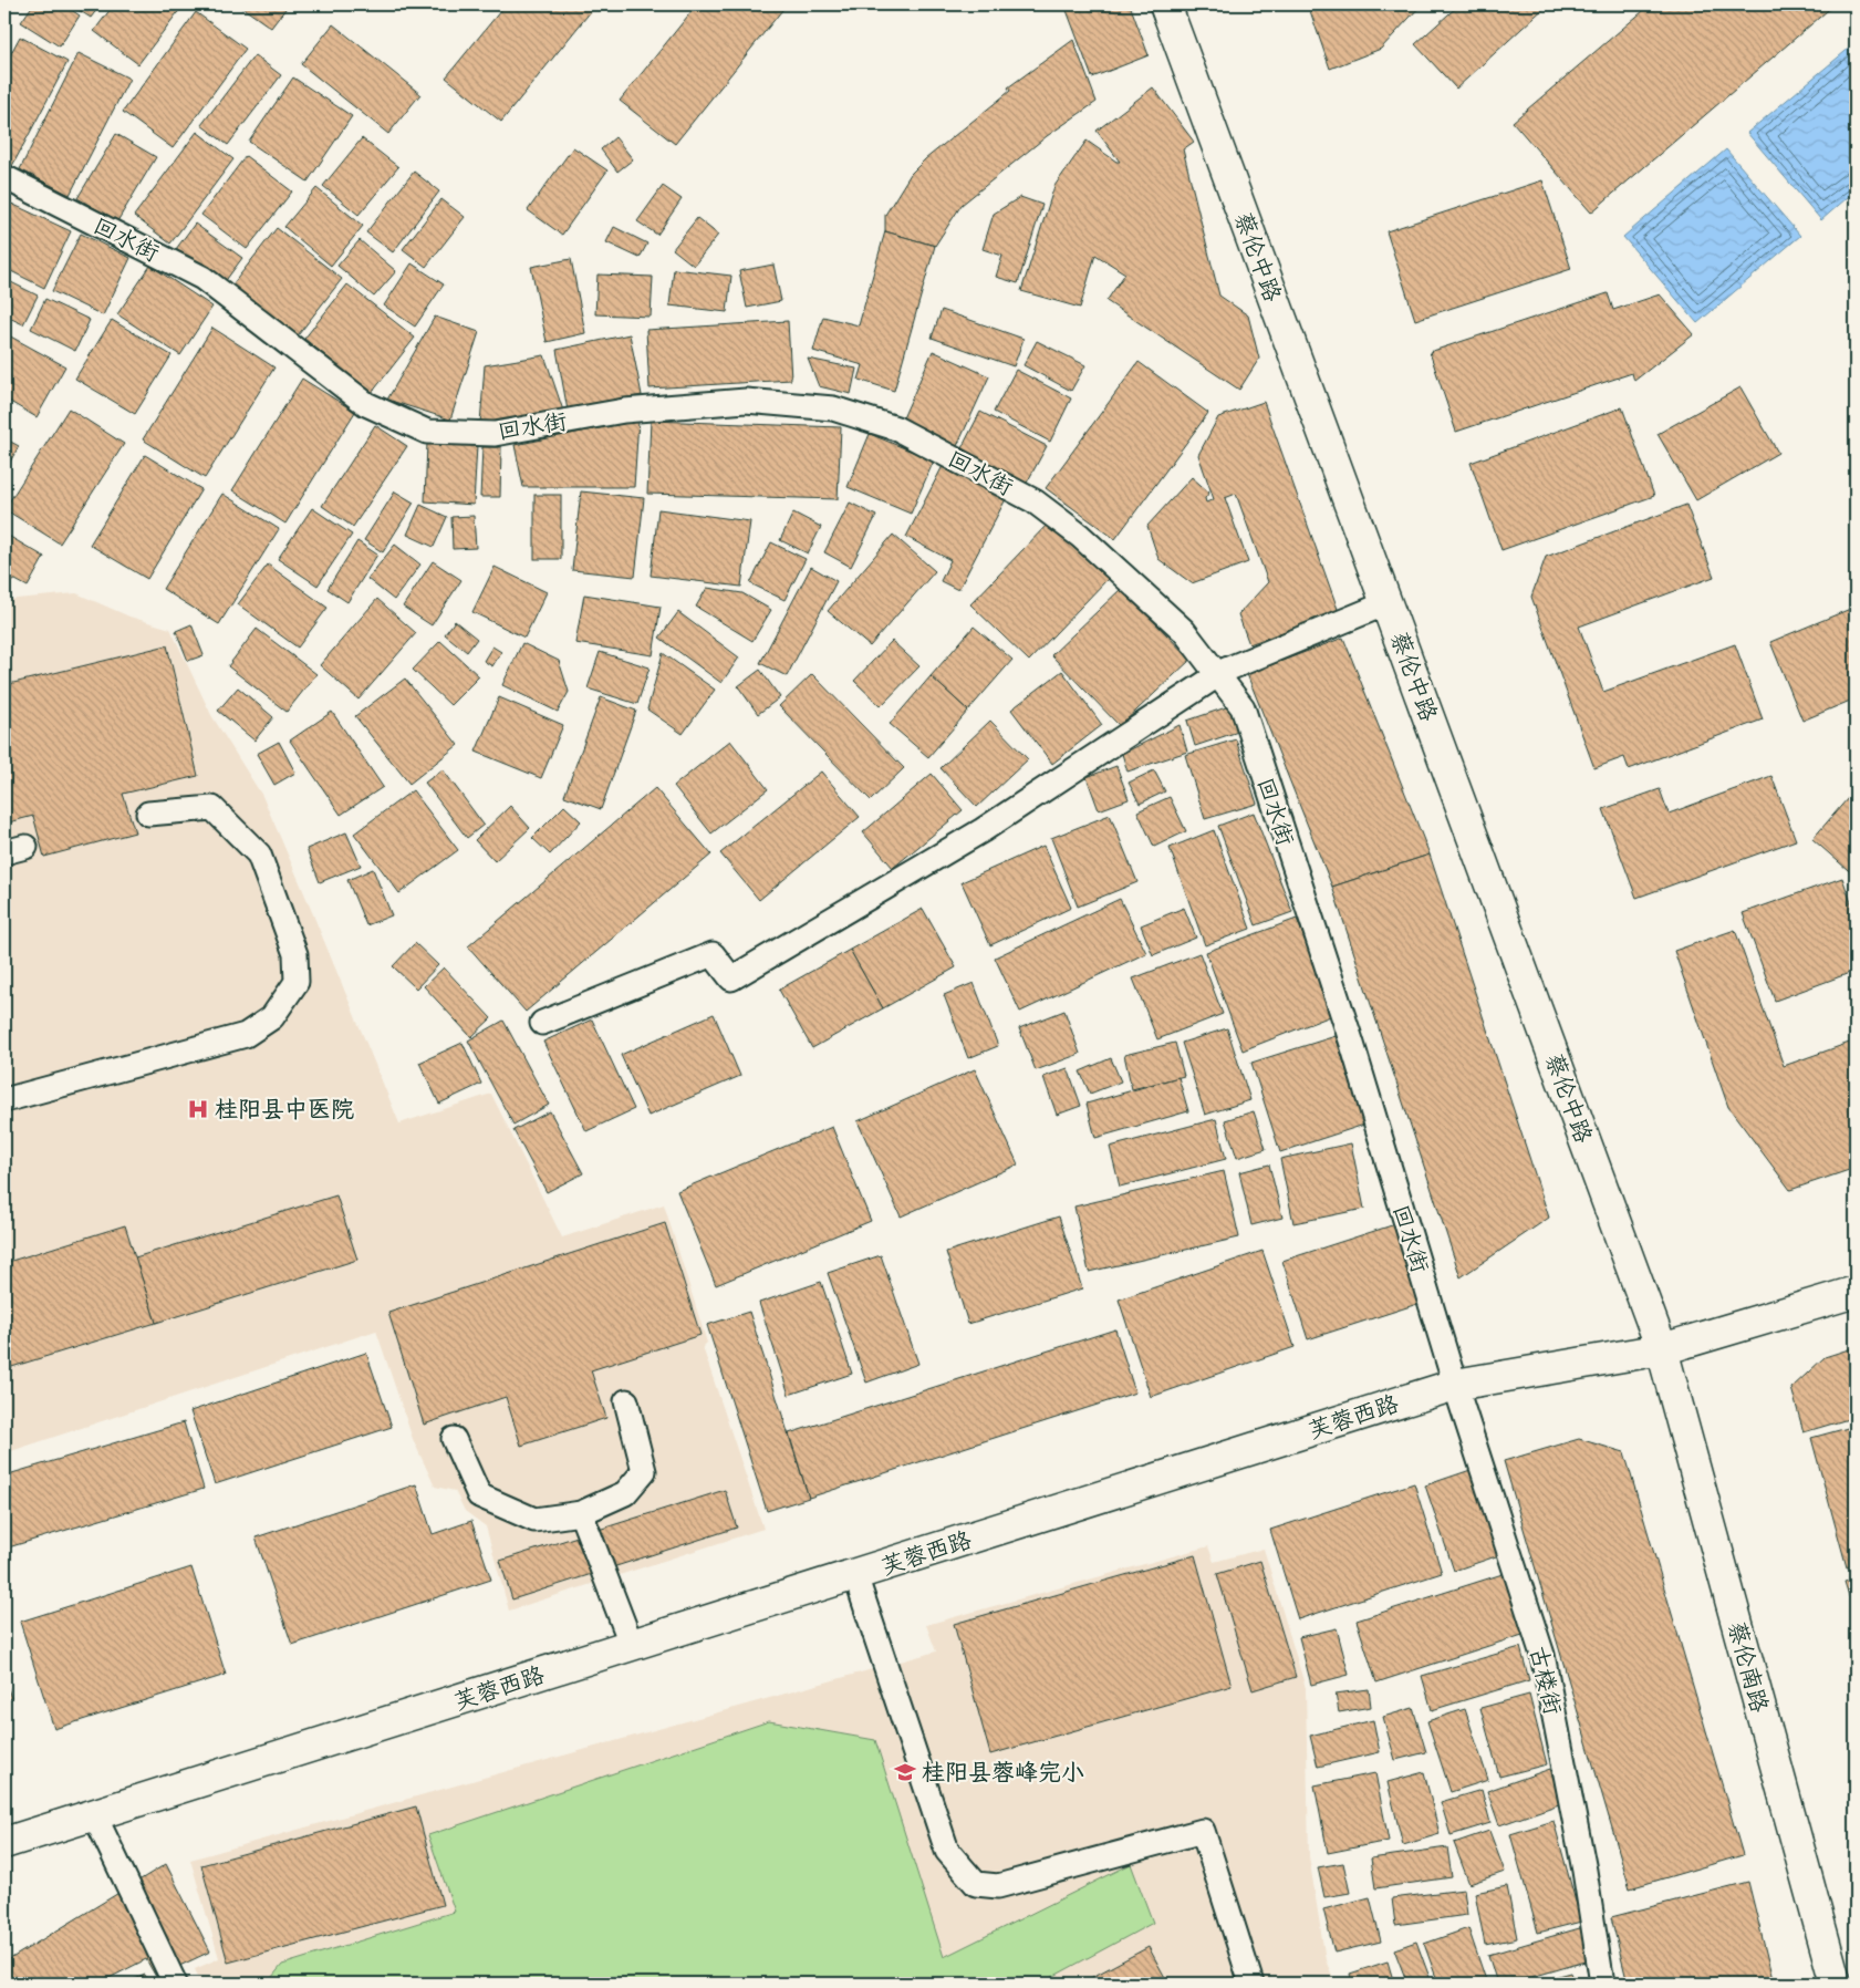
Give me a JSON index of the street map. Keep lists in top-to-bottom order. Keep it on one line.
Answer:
{"streets":{"main road":["蔡伦中路","芙蓉西路","蔡伦南路"],"lane":["回水街","古楼街"]},"crossings":[["回水街","芙蓉西路"],["回水街","古楼街"],["蔡伦中路","芙蓉西路"],["蔡伦中路","蔡伦南路"],["芙蓉西路","蔡伦南路"],["芙蓉西路","古楼街"]],"places":{"hospital":["桂阳县中医院"],"school or university":["桂阳县蓉峰完小"]}}
